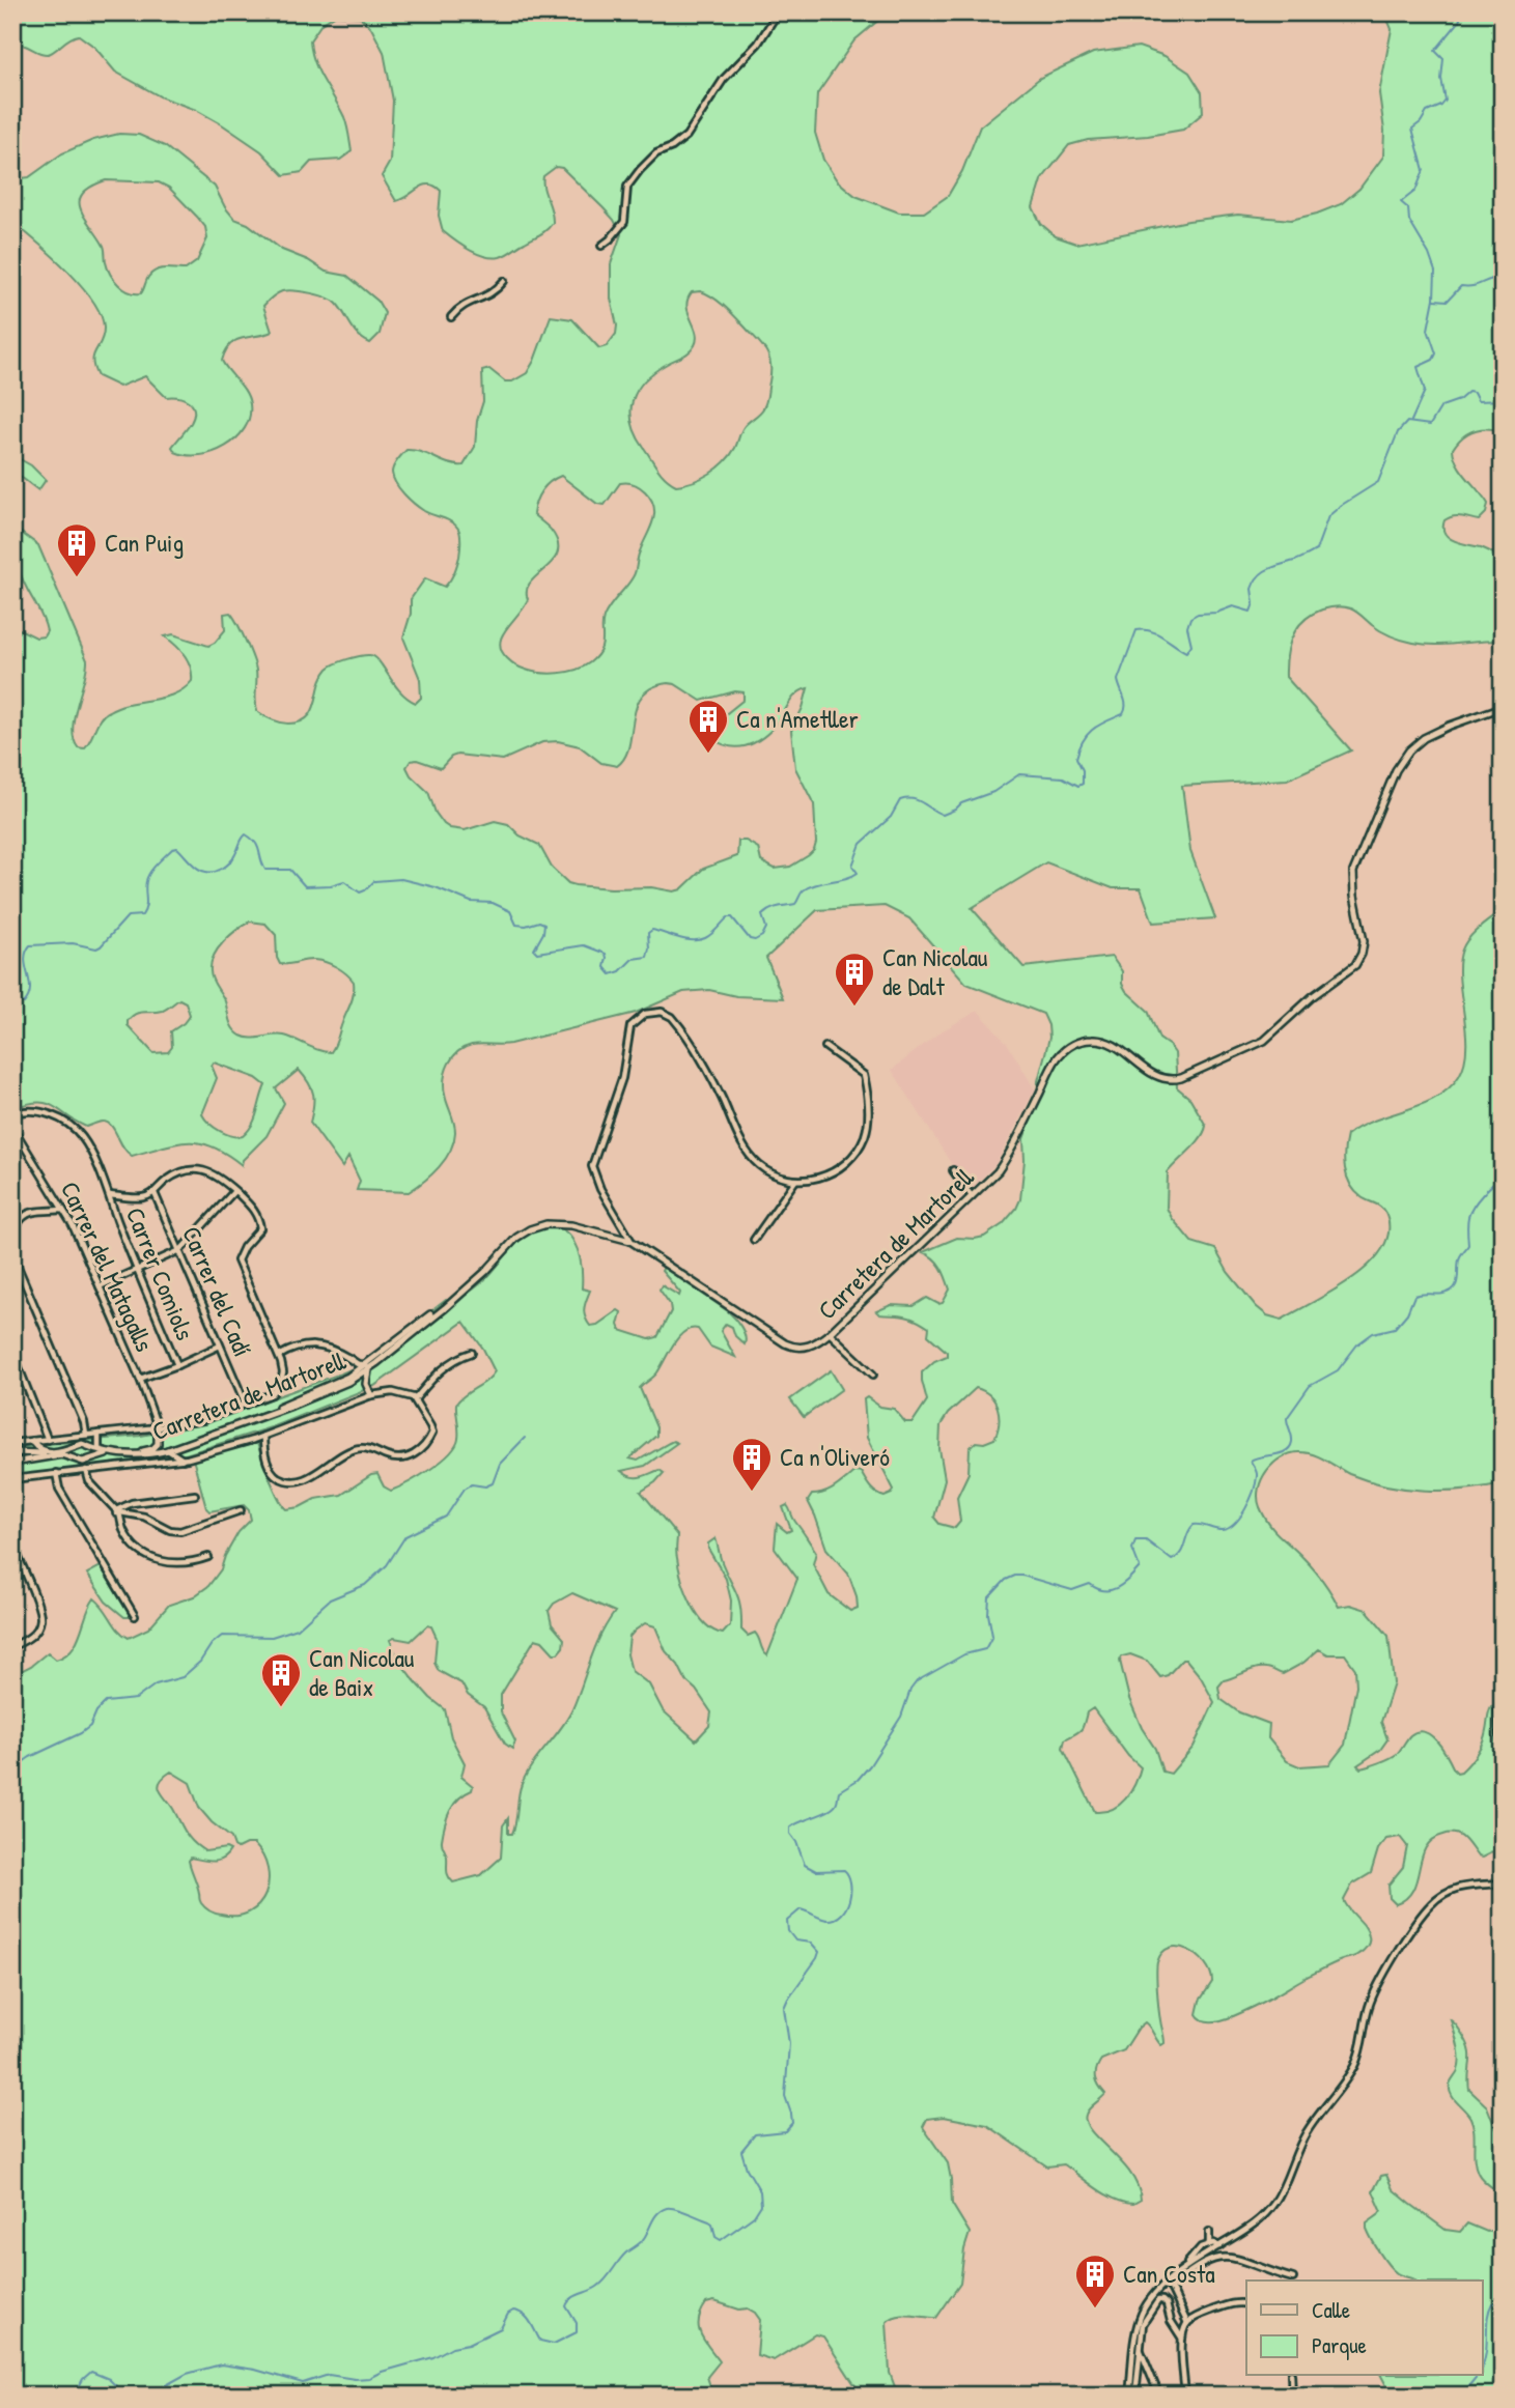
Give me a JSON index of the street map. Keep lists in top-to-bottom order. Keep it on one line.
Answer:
{"streets":{"main road":["Carretera de Martorell"],"street":["Carrer del Matagalls","Carrer Comiols","Carrer del Cadí"]},"places":{"building":["Can Puig","Ca n'Ametller","Can Nicolau de Dalt","Ca n'Oliveró","Can Nicolau de Baix","Can Costa"]},"legend":["Calle","Parque"]}
